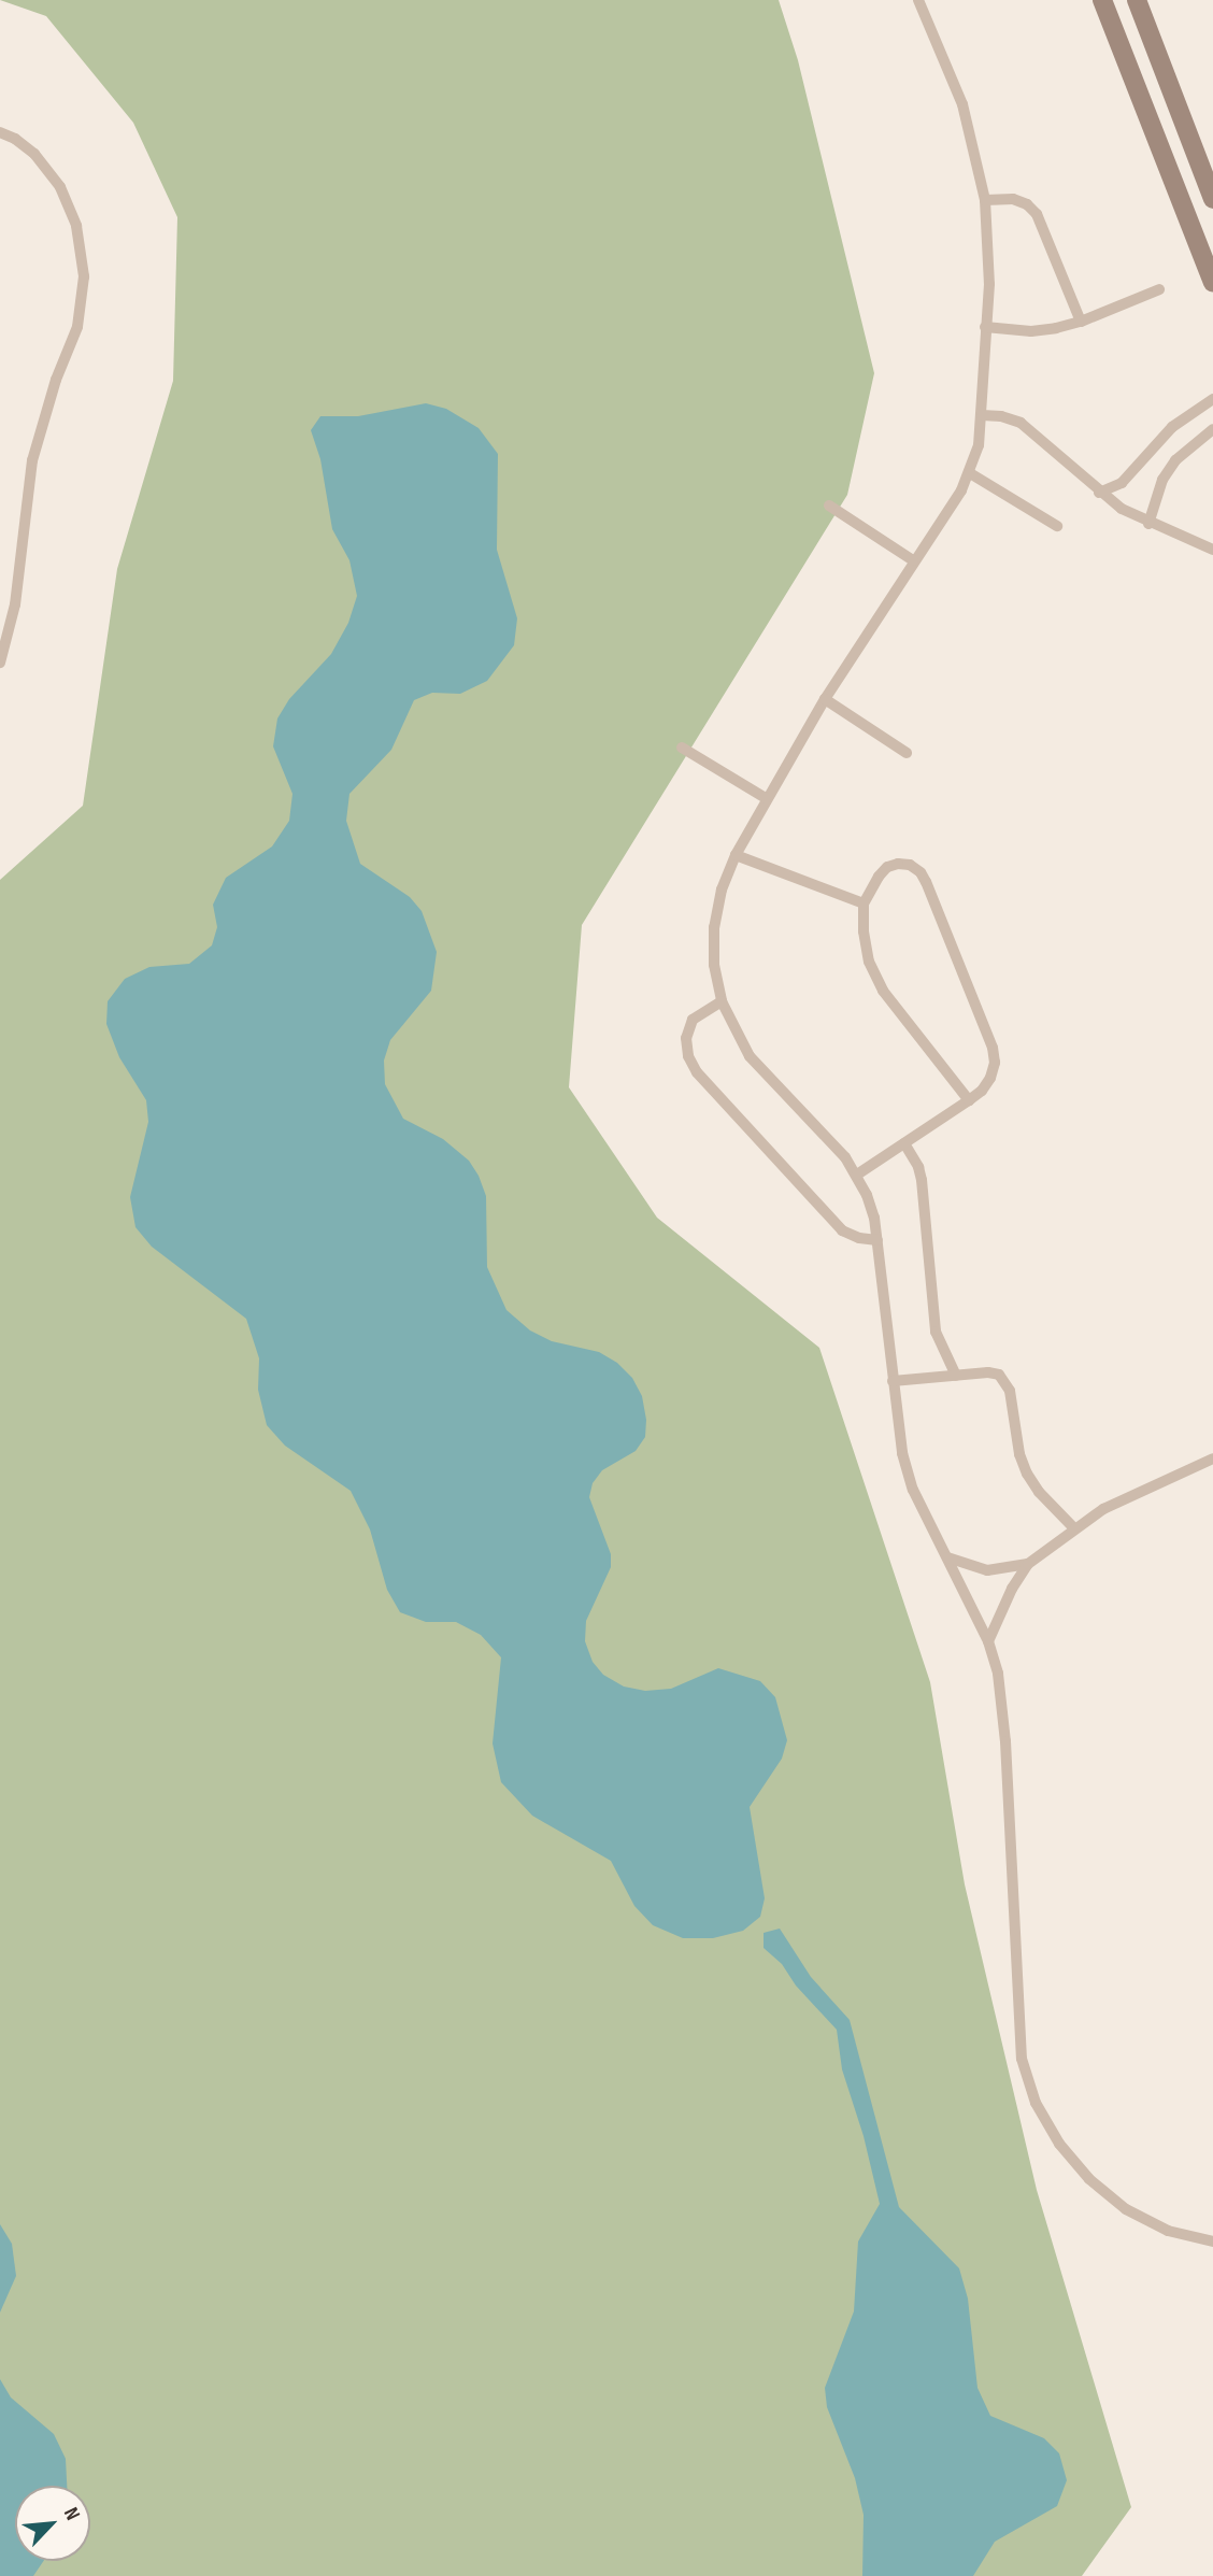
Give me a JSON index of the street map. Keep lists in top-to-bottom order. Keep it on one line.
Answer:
{"north":"top right"}
